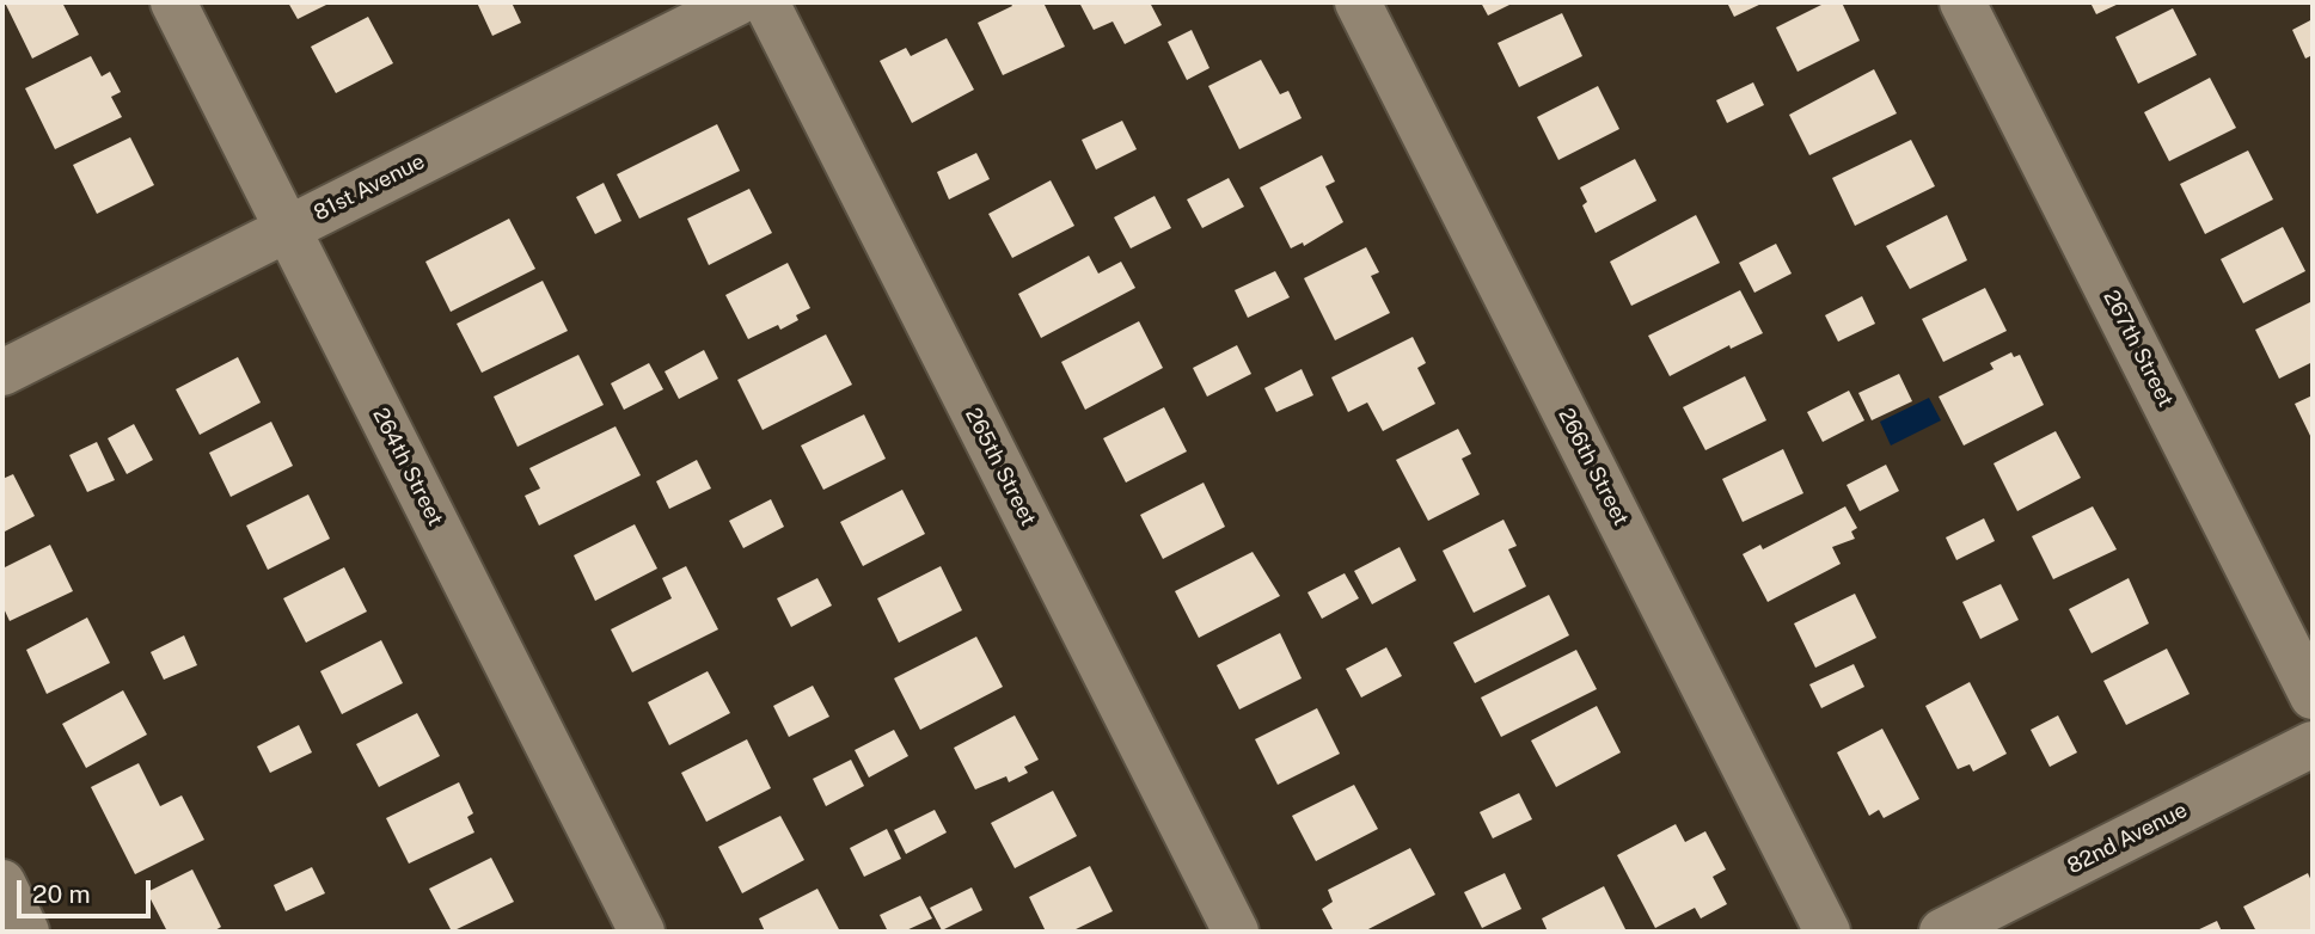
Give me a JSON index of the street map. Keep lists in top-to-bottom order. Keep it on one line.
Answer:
{"streets":{"street":["81st Avenue","267th Street","264th Street","265th Street","266th Street","82nd Avenue"]},"crossings":[["81st Avenue","264th Street"]],"scale_bar":"20 m"}
